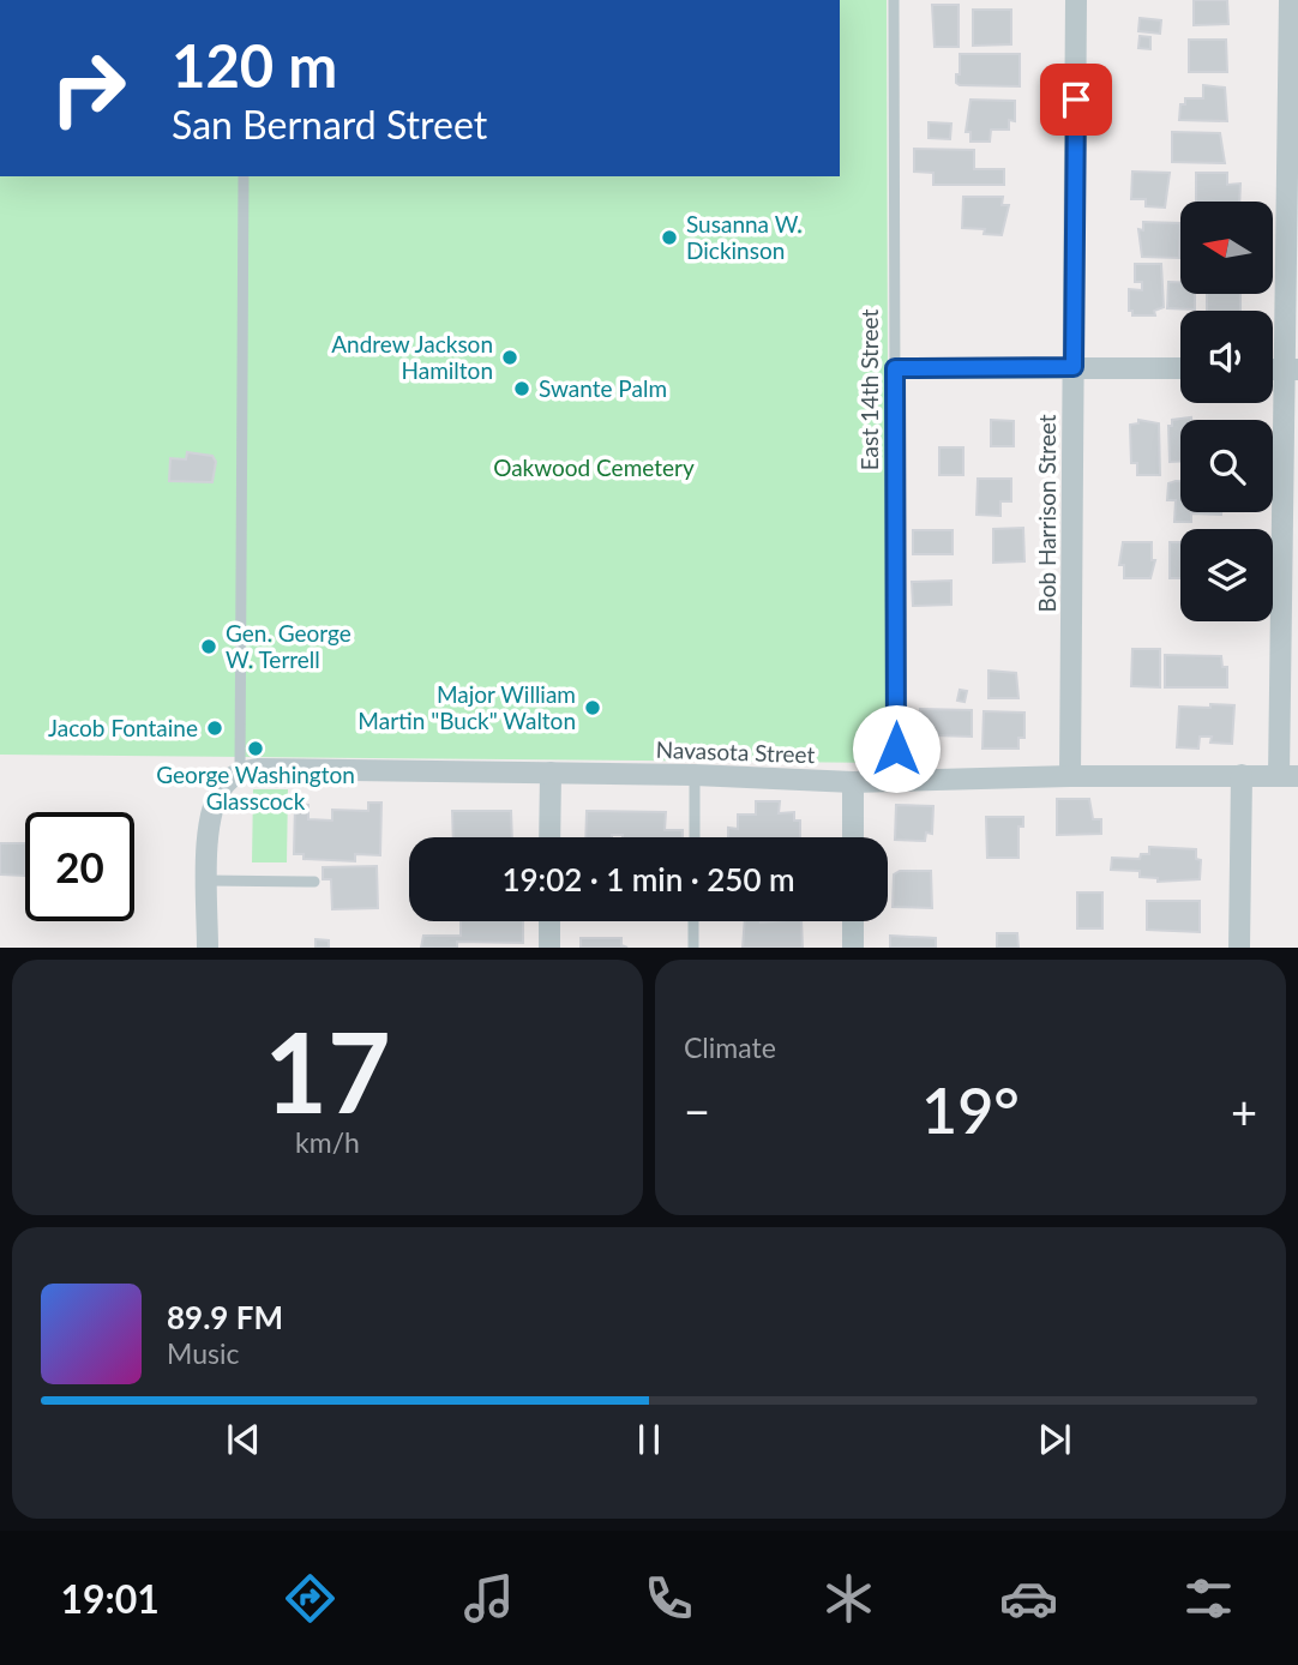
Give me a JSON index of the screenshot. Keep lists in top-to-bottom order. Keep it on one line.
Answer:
{"streets":{"street":["Bob Harrison Street","Navasota Street"],"lane":["East 14th Street"]},"crossings":[["East 14th Street","Navasota Street"],["Bob Harrison Street","Navasota Street"]],"parks":["Oakwood Cemetery"],"places":["Susanna W. Dickinson","Andrew Jackson Hamilton","Swante Palm","Gen. George W. Terrell","Major William Martin \"Buck\" Walton","Jacob Fontaine","George Washington Glasscock"],"north":"left","page":{"turn":["120 m","San Bernard Street"],"limit":"20","trip":"19:02 · 1 min · 250 m","tile":[["17","km/h"],"Climate"],"heat":["−","19°","+"],"song":["89.9 FM","Music"],"tabs":"19:01"}}
